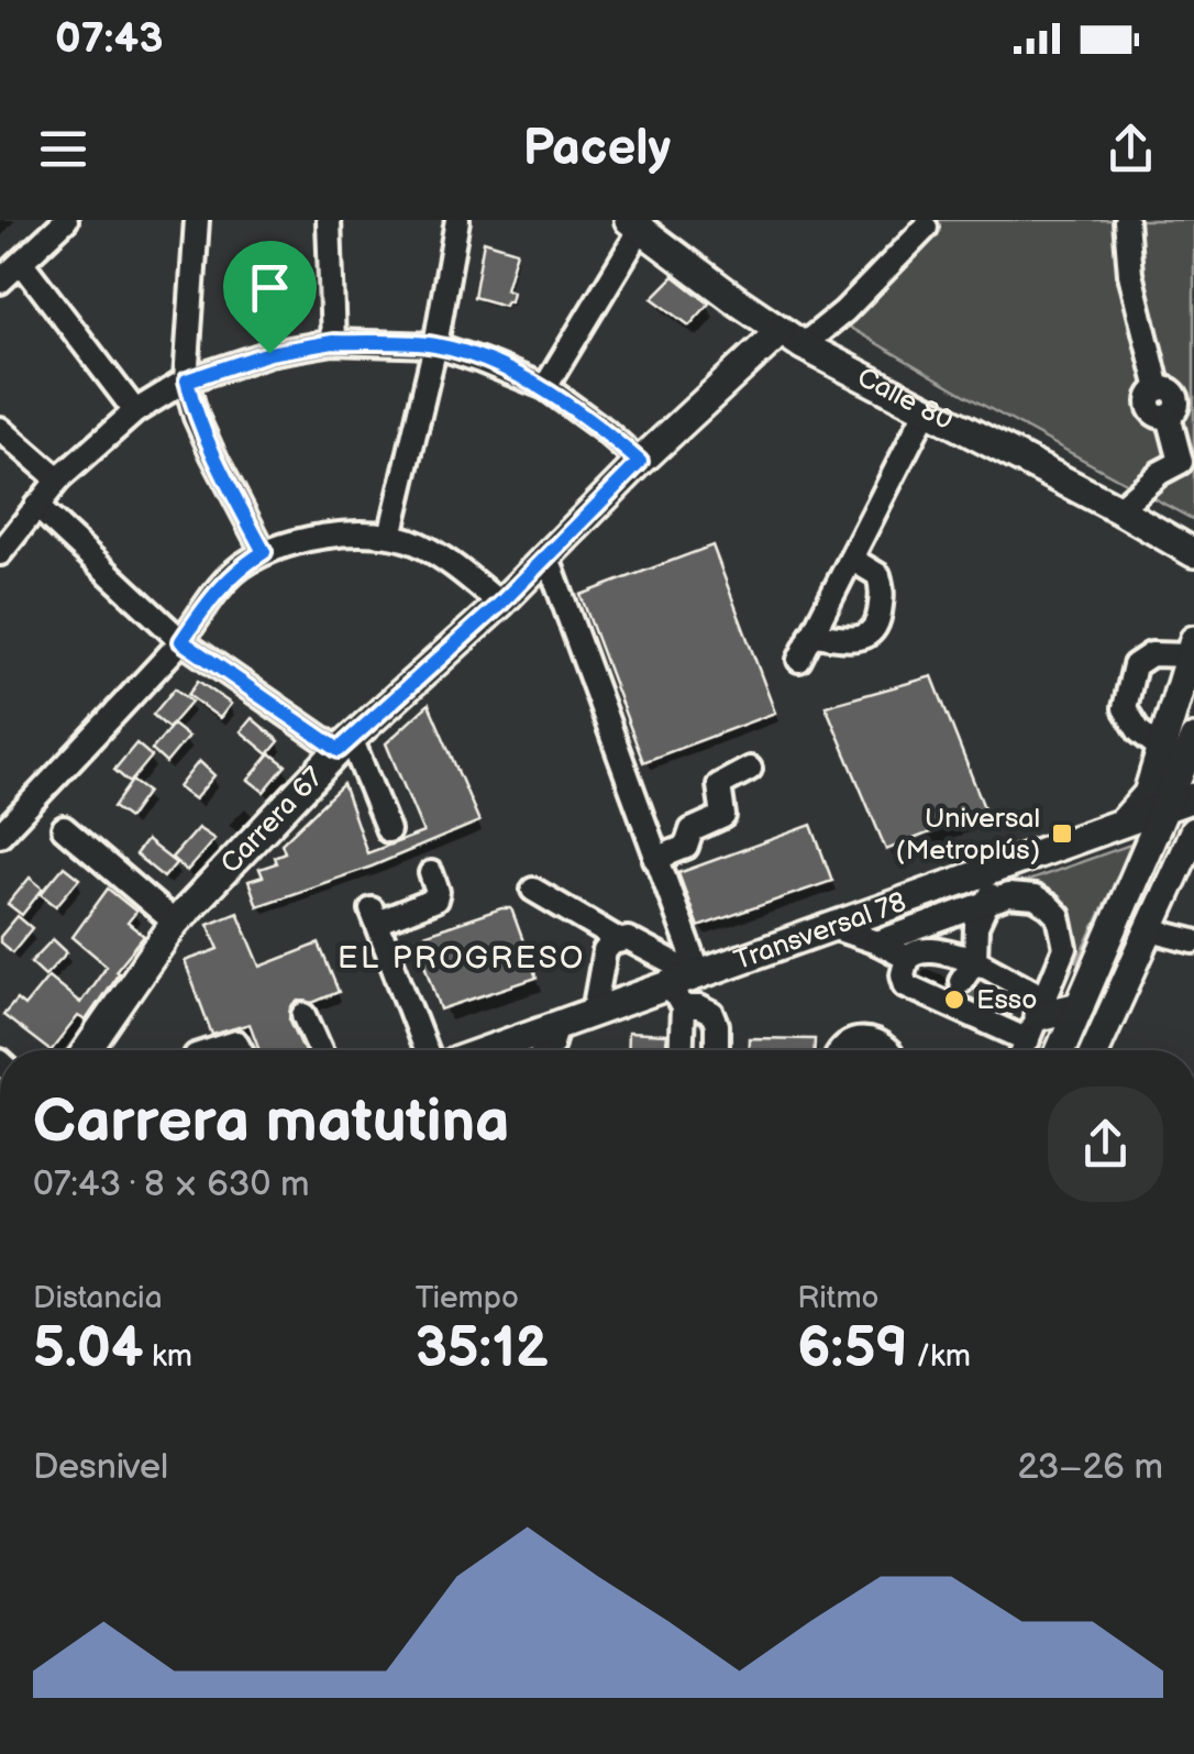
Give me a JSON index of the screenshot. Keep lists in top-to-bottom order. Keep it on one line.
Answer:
{"streets":{"main road":["Calle 80","Carrera 67","Transversal 78"]},"crossings":[["Calle 80","Carrera 67"]],"districts":["EL PROGRESO"],"places":{"transit":["Universal (Metroplús)"],"other":["Esso"]},"page":{"status":"07:43","header":"Pacely","heading":["Carrera matutina","07:43 · 8 × 630 m"],"stats":[["Distancia","5.04 km"],["Tiempo","35:12"],["Ritmo","6:59 /km"]],"chart":["Desnivel","23–26 m"]}}
